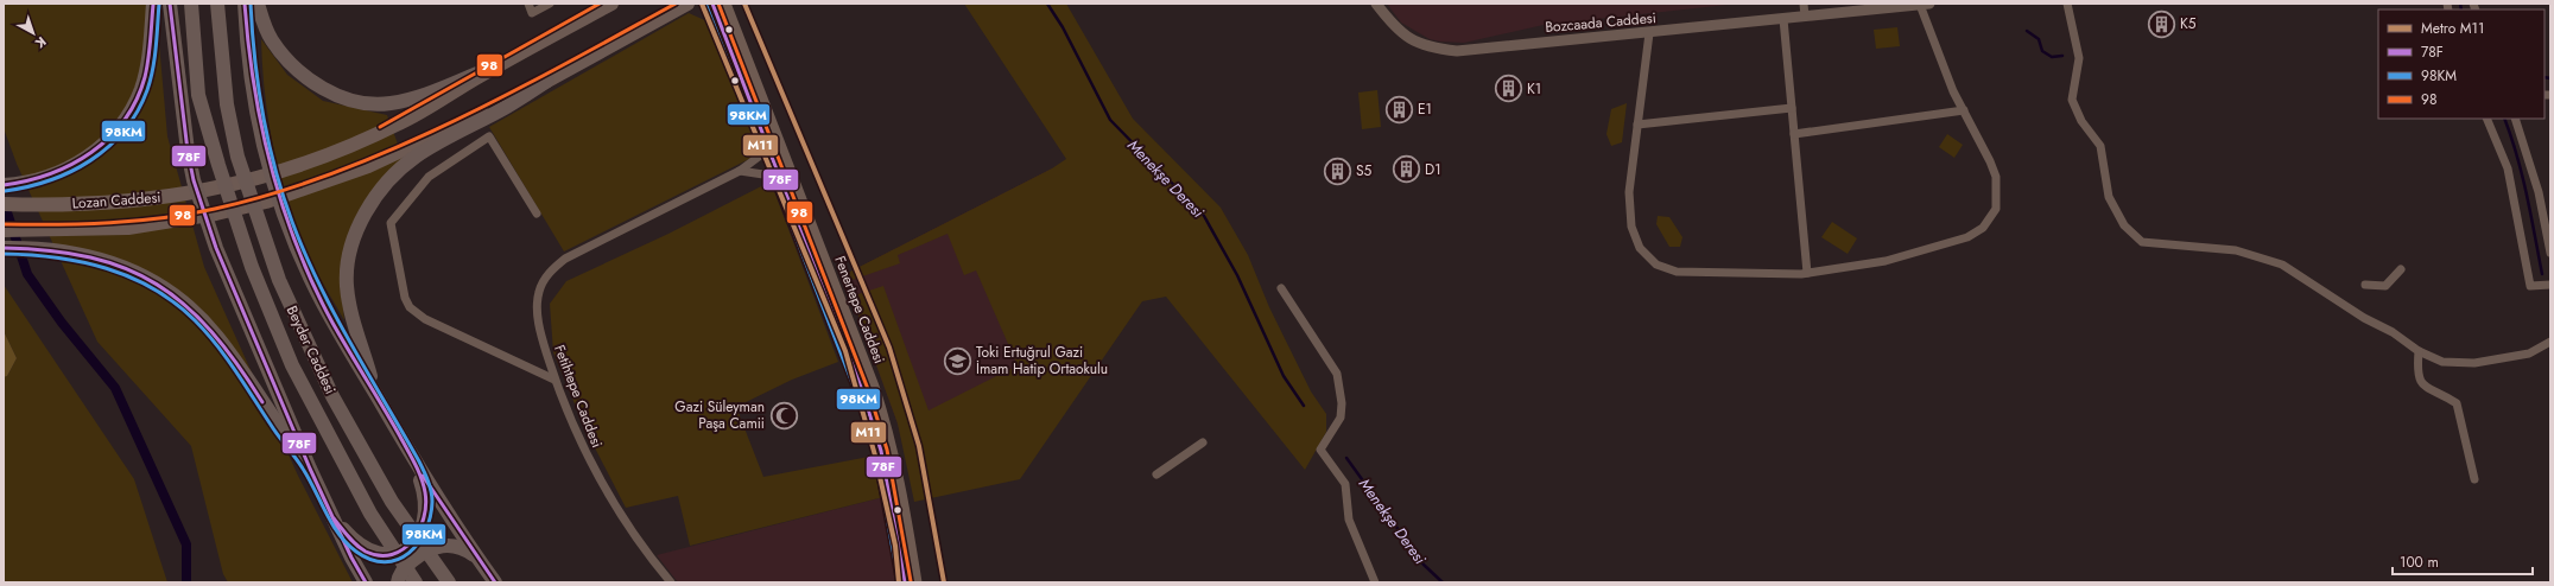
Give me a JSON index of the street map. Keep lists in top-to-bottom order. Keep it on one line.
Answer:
{"streets":{"highway":["Beyder Caddesi"],"main road":["Lozan Caddesi","Fenertepe Caddesi"],"street":["Bozcaada Caddesi","Fetihtepe Caddesi"]},"crossings":[["Fenertepe Caddesi","Fetihtepe Caddesi"]],"water":["Menekşe Deresi"],"places":{"building":["K5","K1","E1","D1","S5"],"school or university":["Toki Ertuğrul Gazi İmam Hatip Ortaokulu"],"mosque":["Gazi Süleyman Paşa Camii"]},"lines":["metro line M11","transit line 78F","transit line 98KM","transit line 98"],"legend":["Metro M11","78F","98KM","98"],"scale_bar":"100 m","north":"bottom right"}
